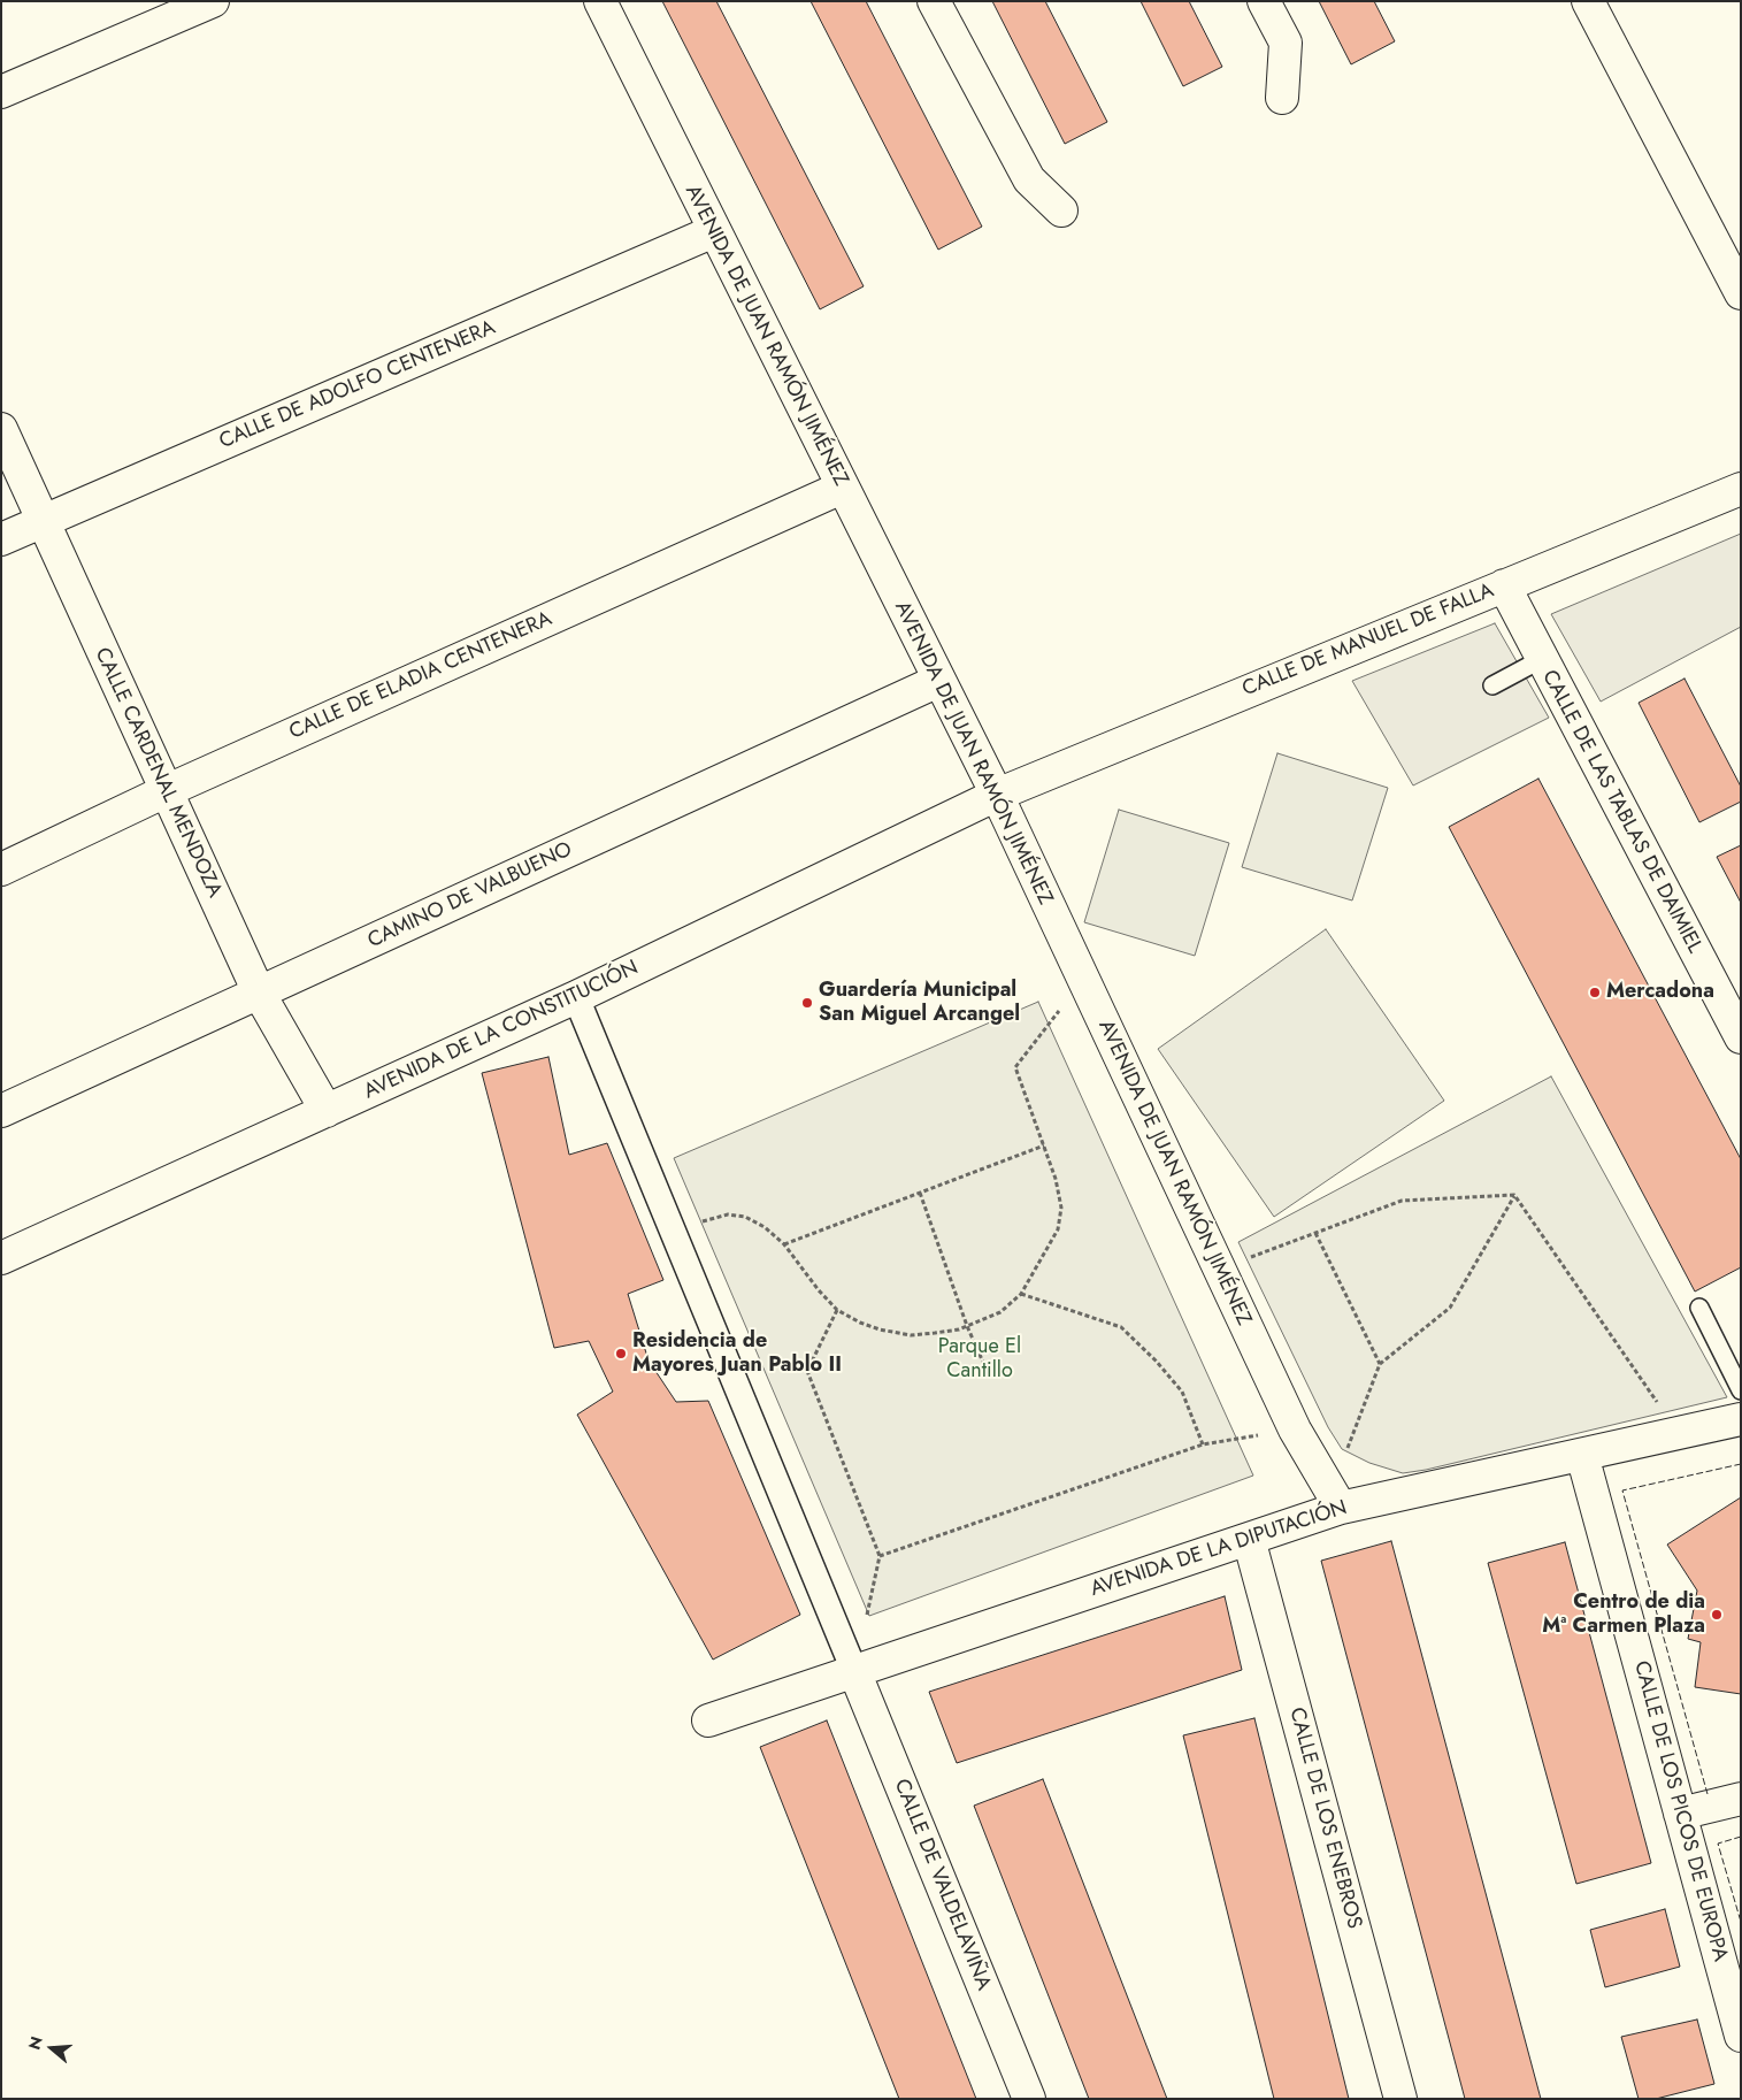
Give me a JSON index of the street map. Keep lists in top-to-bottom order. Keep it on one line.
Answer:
{"streets":{"street":["AVENIDA DE JUAN RAMÓN JIMÉNEZ","CALLE DE ADOLFO CENTENERA","CALLE DE MANUEL DE FALLA","CALLE DE ELADIA CENTENERA","CALLE CARDENAL MENDOZA","CALLE DE LAS TABLAS DE DAIMIEL","CAMINO DE VALBUENO","AVENIDA DE LA CONSTITUCIÓN","AVENIDA DE LA DIPUTACIÓN","CALLE DE LOS PICOS DE EUROPA","CALLE DE LOS ENEBROS","CALLE DE VALDELAVIÑA"]},"crossings":[["AVENIDA DE JUAN RAMÓN JIMÉNEZ","CALLE DE ADOLFO CENTENERA"],["AVENIDA DE JUAN RAMÓN JIMÉNEZ","CALLE DE MANUEL DE FALLA"],["AVENIDA DE JUAN RAMÓN JIMÉNEZ","CALLE DE ELADIA CENTENERA"],["AVENIDA DE JUAN RAMÓN JIMÉNEZ","CAMINO DE VALBUENO"],["AVENIDA DE JUAN RAMÓN JIMÉNEZ","AVENIDA DE LA CONSTITUCIÓN"],["AVENIDA DE JUAN RAMÓN JIMÉNEZ","AVENIDA DE LA DIPUTACIÓN"],["CALLE DE ADOLFO CENTENERA","CALLE CARDENAL MENDOZA"],["CALLE DE MANUEL DE FALLA","CALLE DE LAS TABLAS DE DAIMIEL"],["CALLE DE MANUEL DE FALLA","AVENIDA DE LA CONSTITUCIÓN"],["CALLE DE ELADIA CENTENERA","CALLE CARDENAL MENDOZA"],["CALLE CARDENAL MENDOZA","CAMINO DE VALBUENO"],["CALLE CARDENAL MENDOZA","AVENIDA DE LA CONSTITUCIÓN"],["AVENIDA DE LA DIPUTACIÓN","CALLE DE LOS PICOS DE EUROPA"],["AVENIDA DE LA DIPUTACIÓN","CALLE DE LOS ENEBROS"],["AVENIDA DE LA DIPUTACIÓN","CALLE DE VALDELAVIÑA"]],"parks":["Parque El Cantillo"],"places":["Mercadona","Guardería Municipal San Miguel Arcangel","Residencia de Mayores Juan Pablo II","Centro de dia Mª Carmen Plaza"],"north":"left"}
